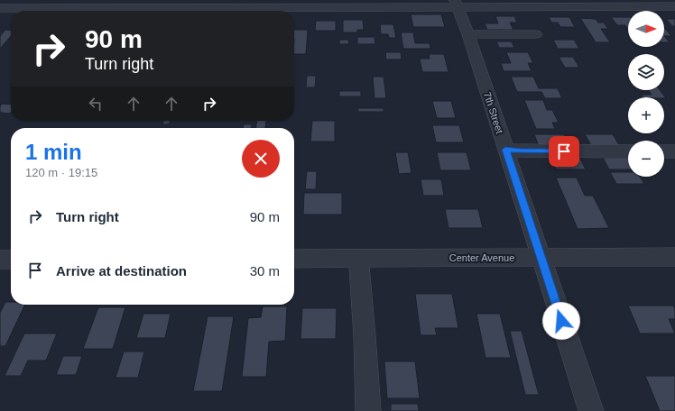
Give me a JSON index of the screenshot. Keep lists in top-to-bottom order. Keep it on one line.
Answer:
{"streets":{"street":["7th Street","Center Avenue"]},"crossings":[["7th Street","Center Avenue"]],"north":"right","page":{"map_buttons":["+","−"],"turn":["90 m","Turn right"],"heading":["1 min","120 m · 19:15"],"list":[{"name":"Turn right","value":"90 m"},{"name":"Arrive at destination","value":"30 m"}]}}
